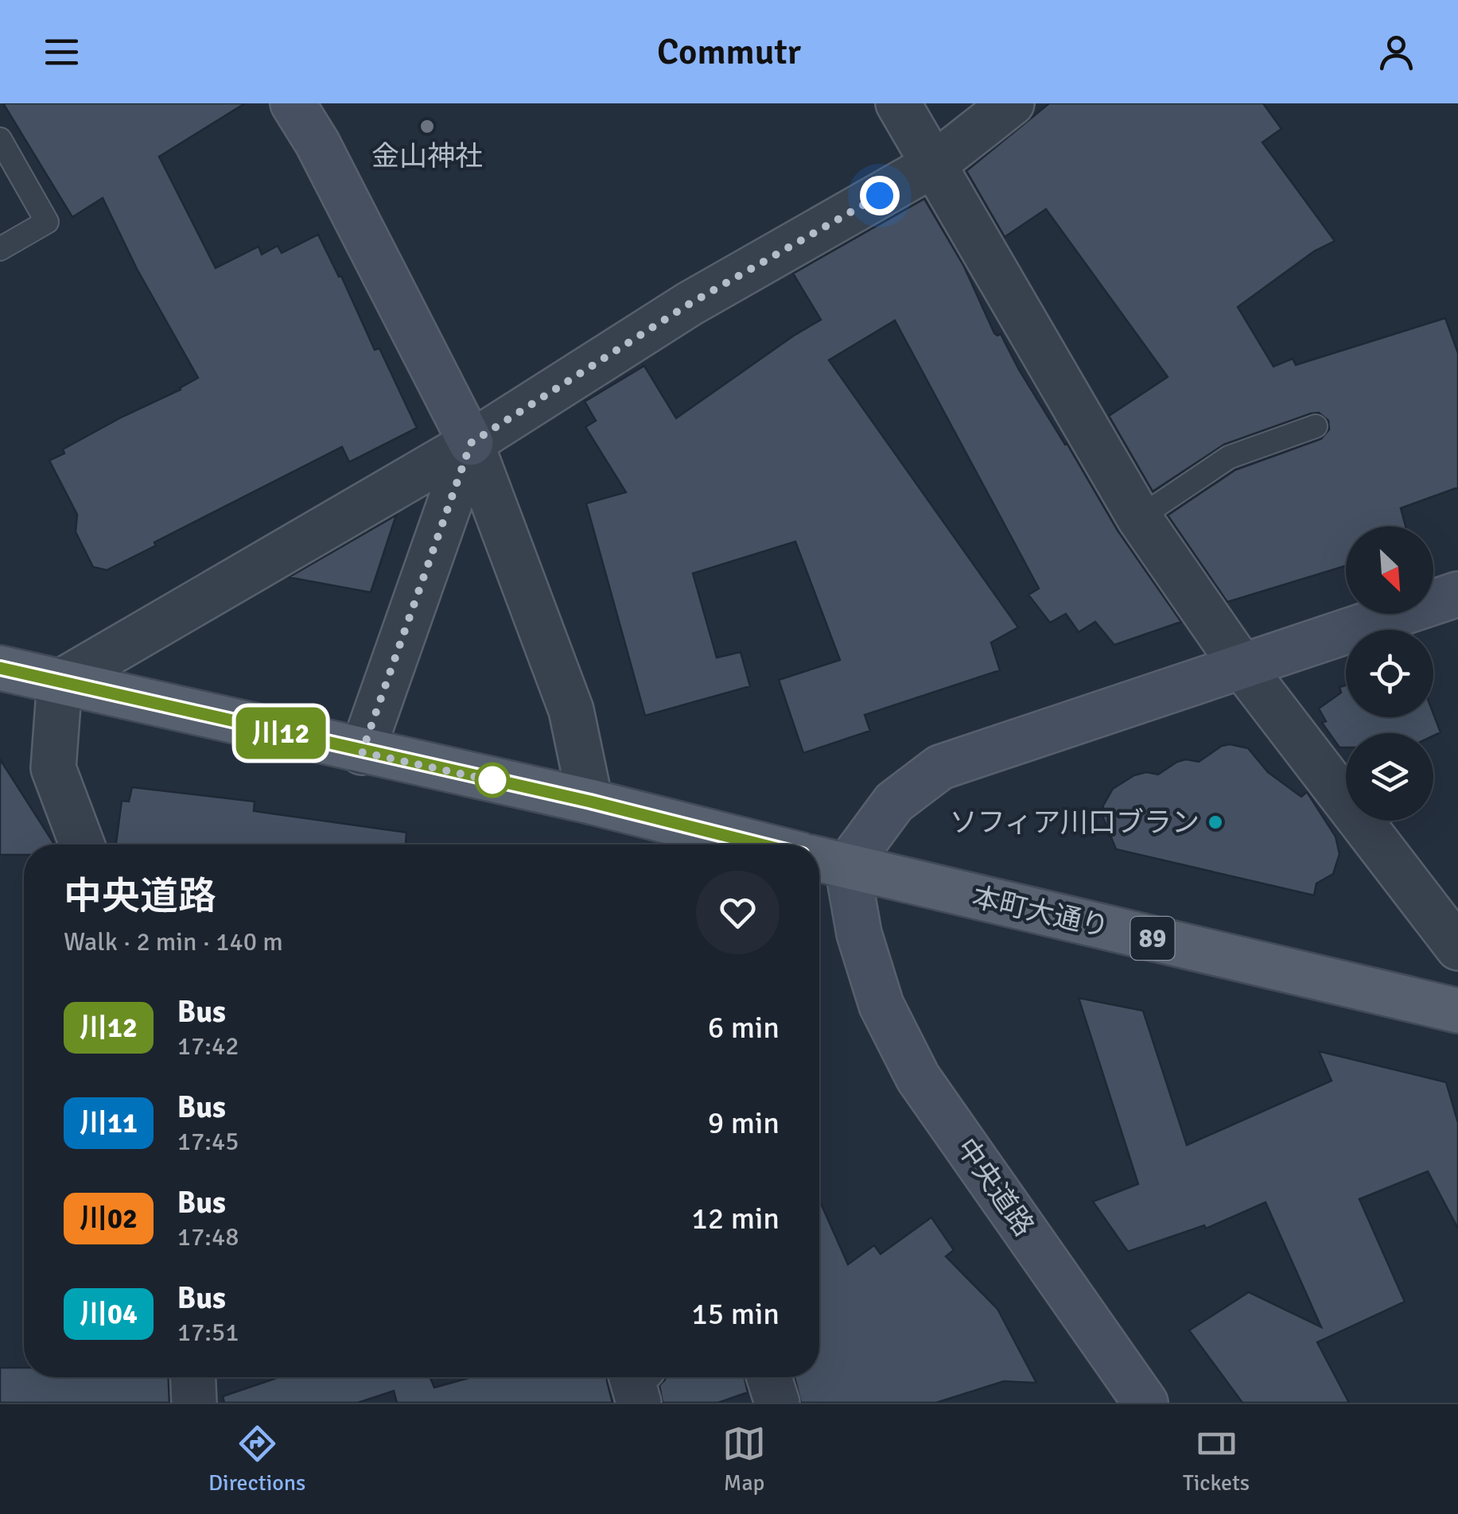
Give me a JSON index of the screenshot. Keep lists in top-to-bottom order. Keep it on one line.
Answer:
{"streets":{"main road":["本町大通り","89"],"street":["中央道路"]},"crossings":[["本町大通り","中央道路"]],"places":["金山神社","ソフィア川口ブラン"],"lines":["bus line 川12"],"north":"bottom right","page":{"header":"Commutr","on_map":"川12","heading":["中央道路","Walk · 2 min · 140 m"],"list":[{"mark":"川12","name":"Bus","note":"17:42","value":"6 min"},{"mark":"川11","name":"Bus","note":"17:45","value":"9 min"},{"mark":"川02","name":"Bus","note":"17:48","value":"12 min"},{"mark":"川04","name":"Bus","note":"17:51","value":"15 min"}],"tabs":["Directions","Map","Tickets"]}}
